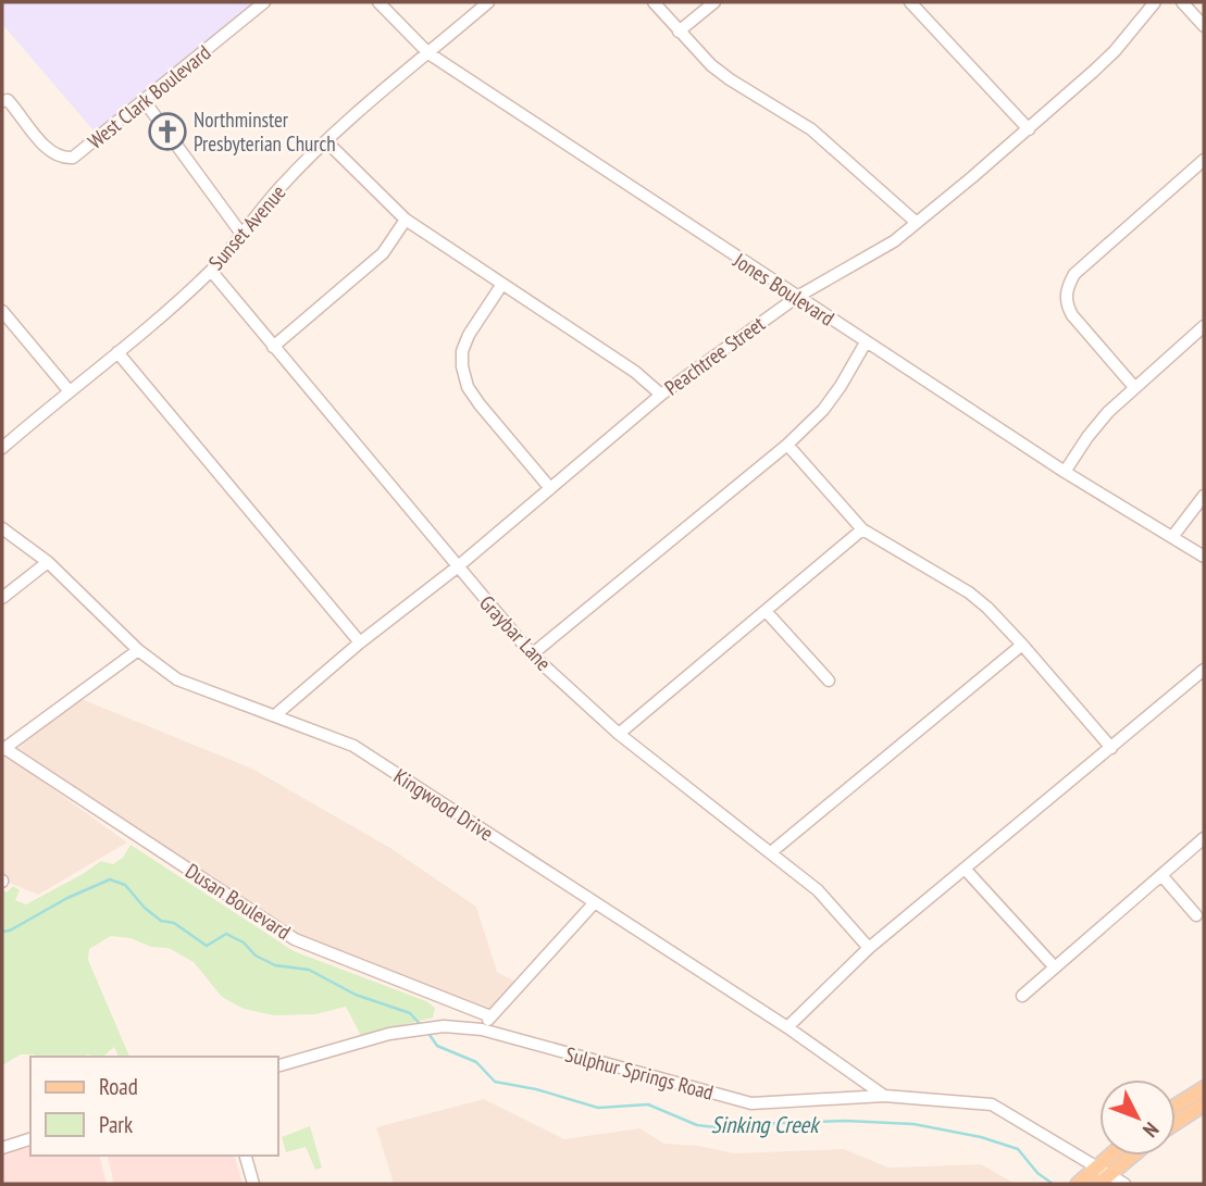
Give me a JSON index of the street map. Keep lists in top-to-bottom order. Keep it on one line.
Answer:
{"streets":{"street":["West Clark Boulevard","Sunset Avenue","Jones Boulevard","Peachtree Street","Graybar Lane","Kingwood Drive","Dusan Boulevard","Sulphur Springs Road"]},"crossings":[["Sunset Avenue","Jones Boulevard"],["Sunset Avenue","Graybar Lane"],["Jones Boulevard","Peachtree Street"],["Peachtree Street","Graybar Lane"],["Peachtree Street","Kingwood Drive"],["Kingwood Drive","Sulphur Springs Road"]],"water":["Sinking Creek"],"places":{"church":["Northminster Presbyterian Church"]},"legend":["Road","Park"],"north":"bottom right"}
